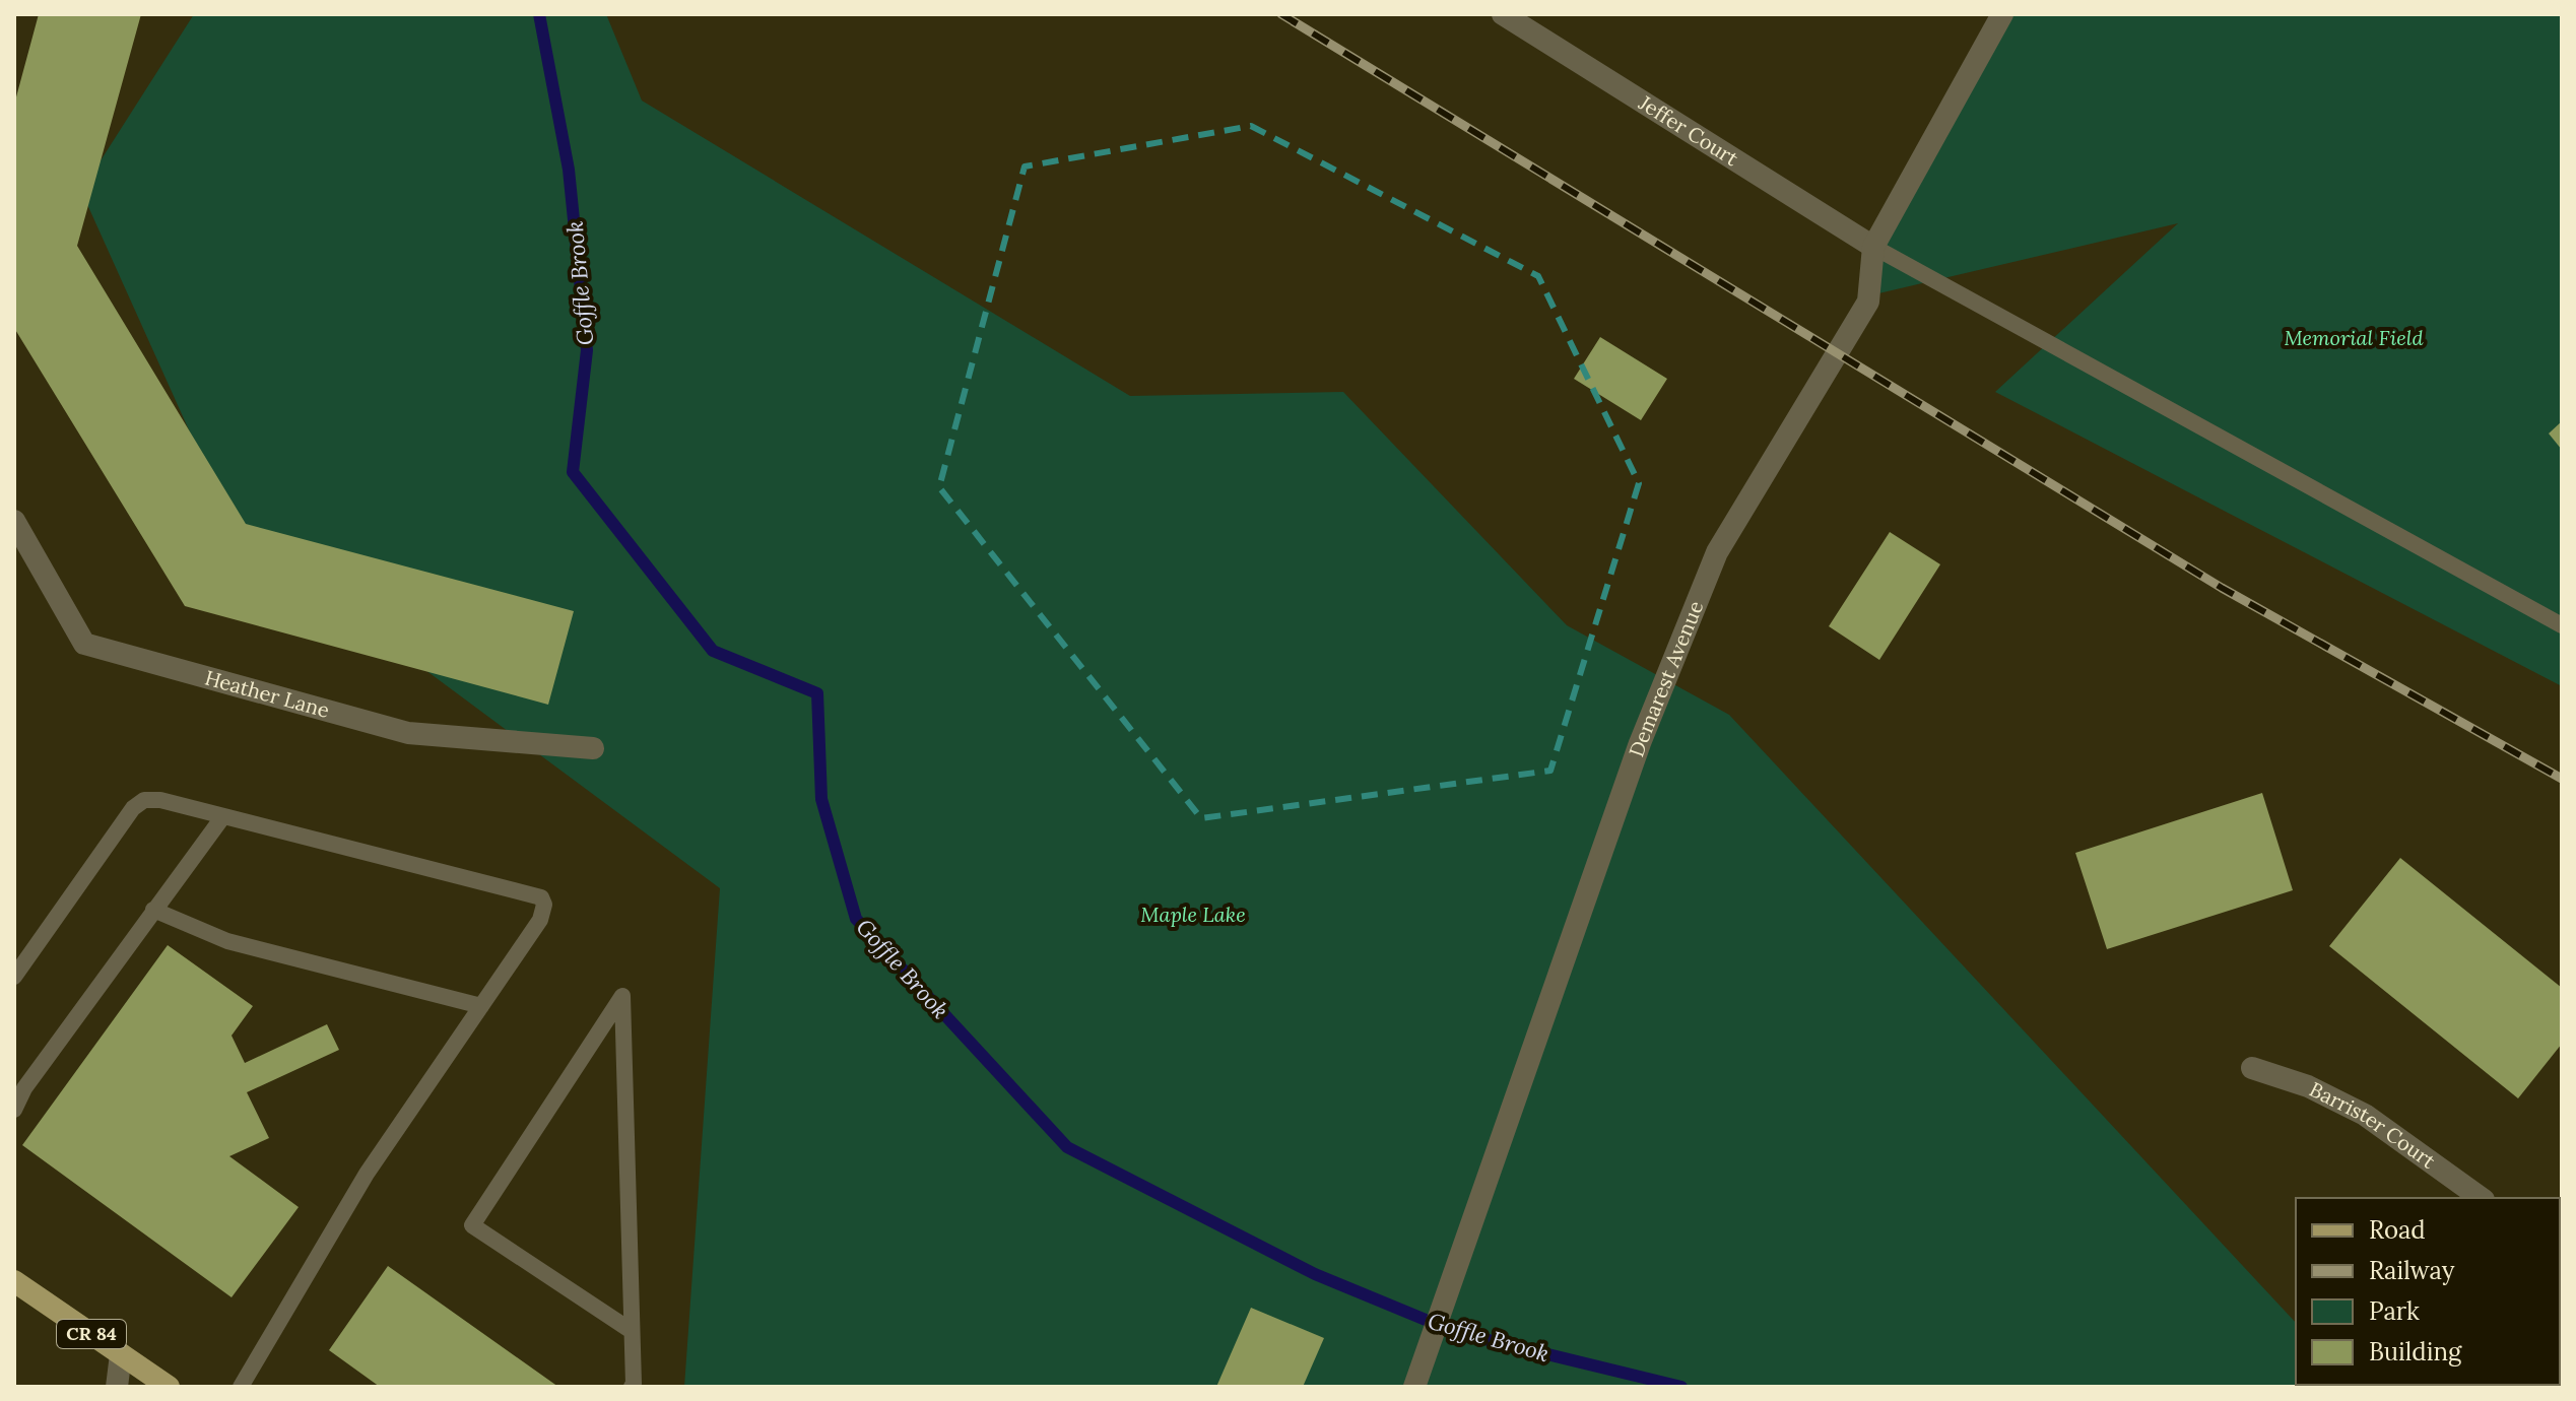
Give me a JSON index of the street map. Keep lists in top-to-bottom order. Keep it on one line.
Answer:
{"streets":{"main road":["CR 84"],"street":["Jeffer Court","Demarest Avenue","Heather Lane","Barrister Court"]},"crossings":[["Jeffer Court","Demarest Avenue"]],"water":["Goffle Brook"],"parks":["Memorial Field","Maple Lake"],"legend":["Road","Railway","Park","Building"]}
